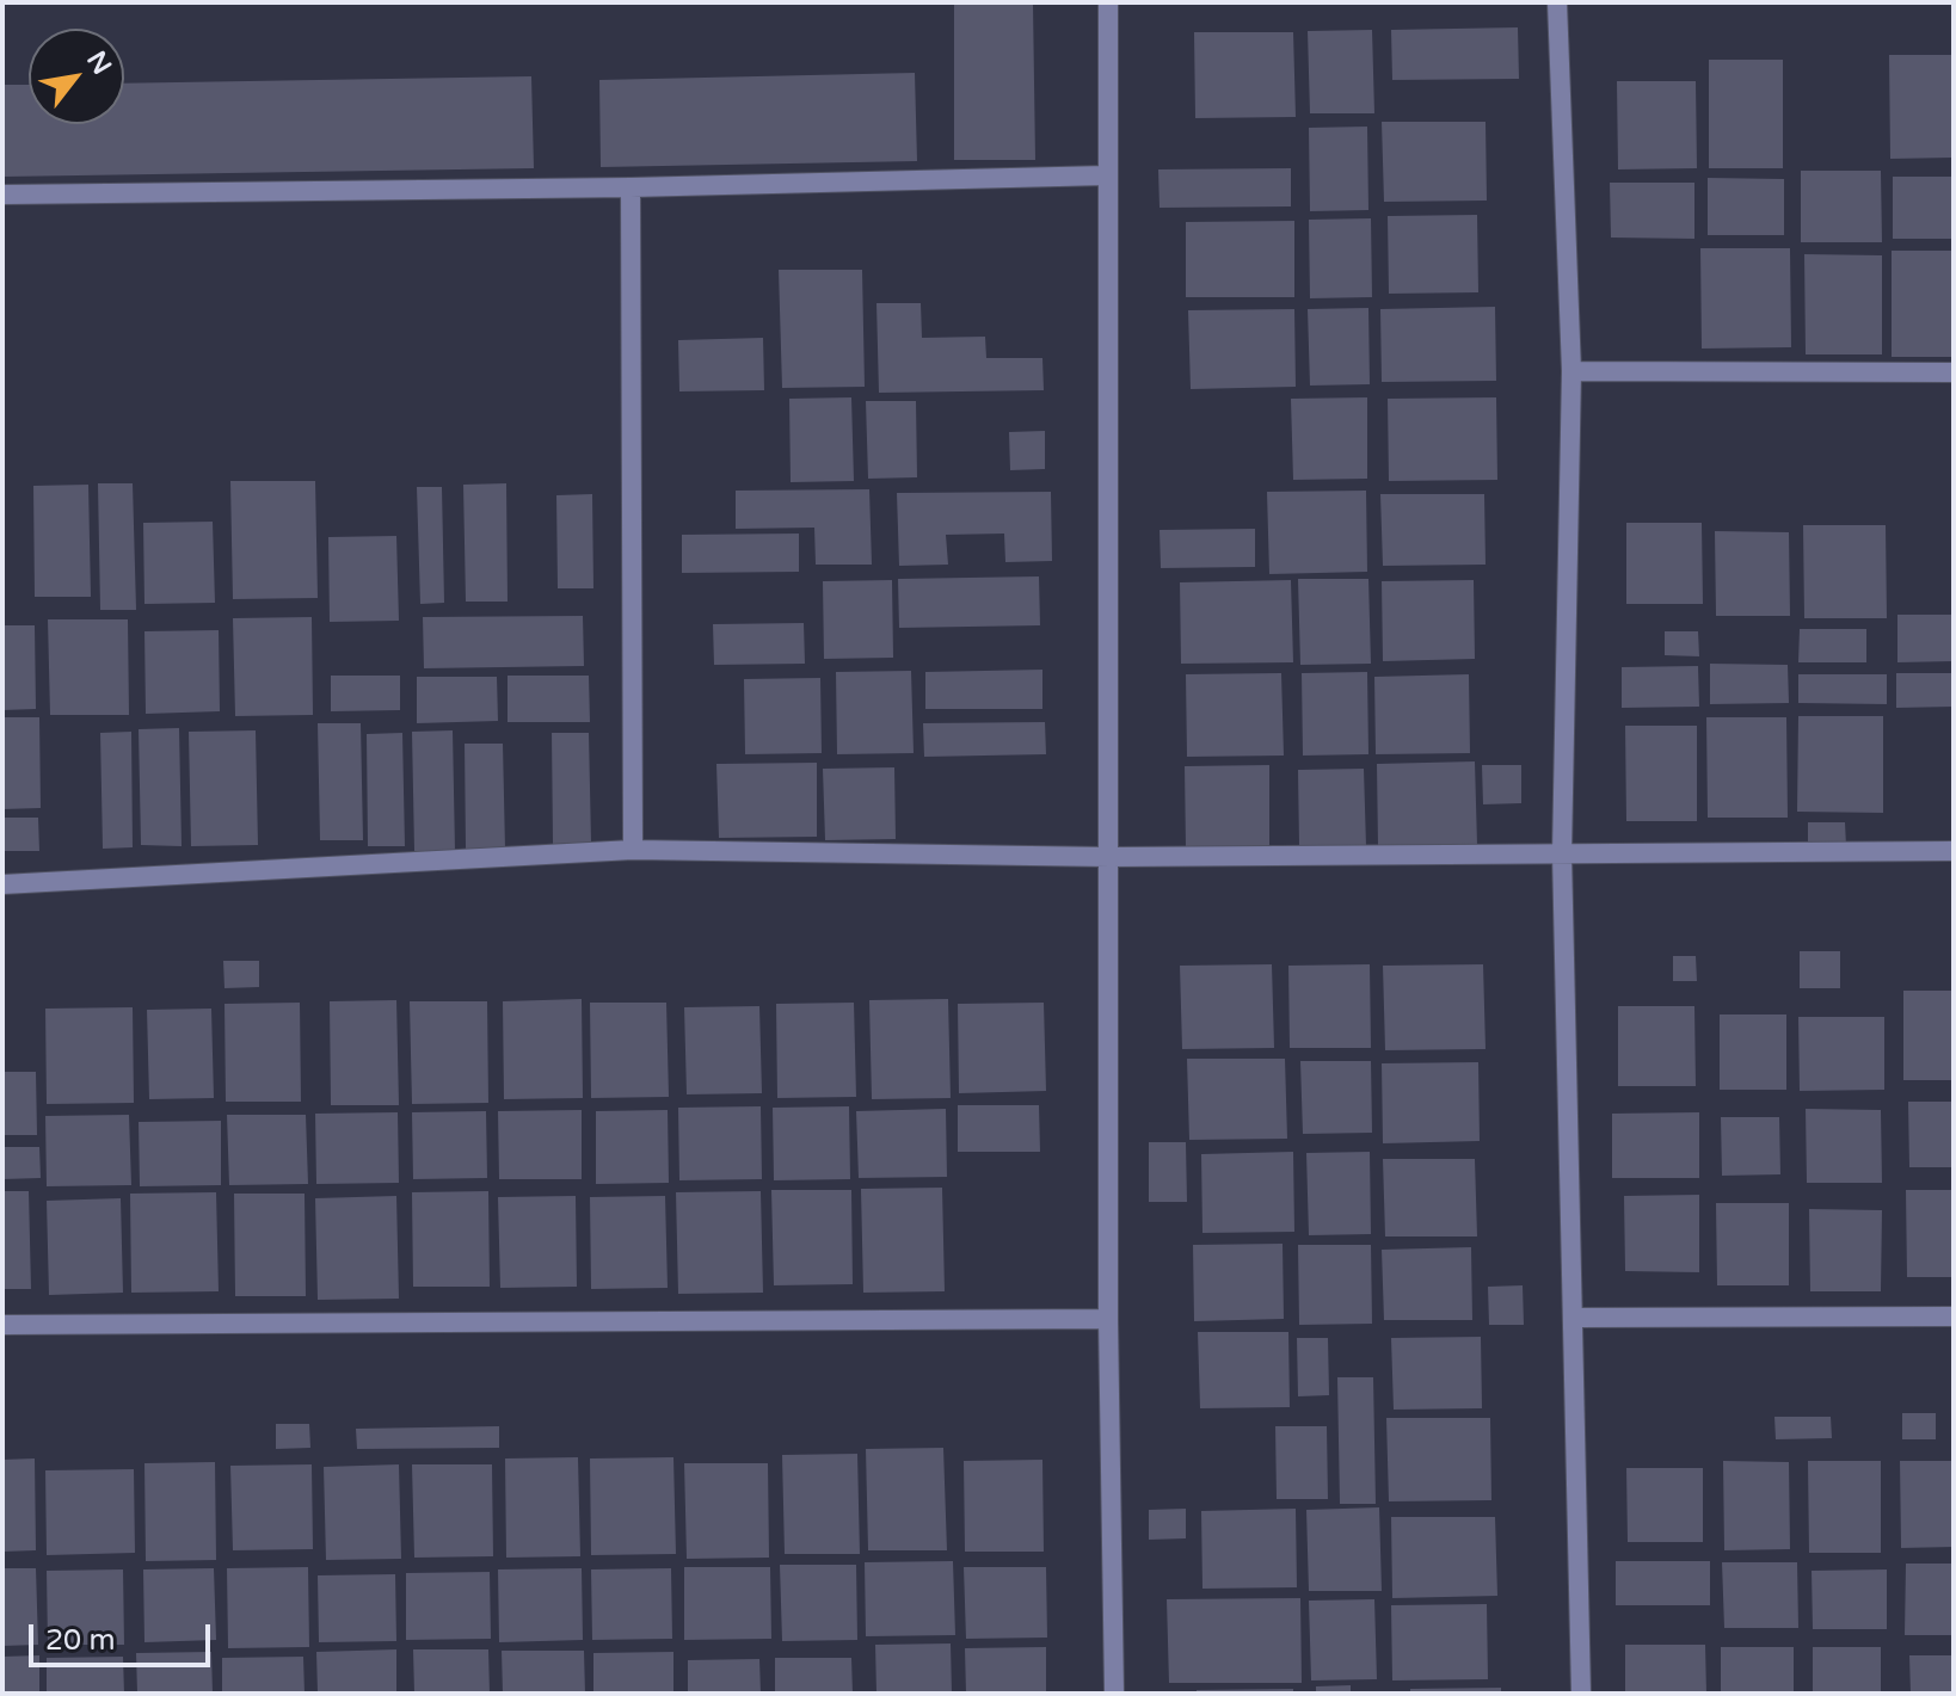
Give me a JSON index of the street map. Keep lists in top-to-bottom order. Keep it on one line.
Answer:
{"scale_bar":"20 m","north":"top right"}
